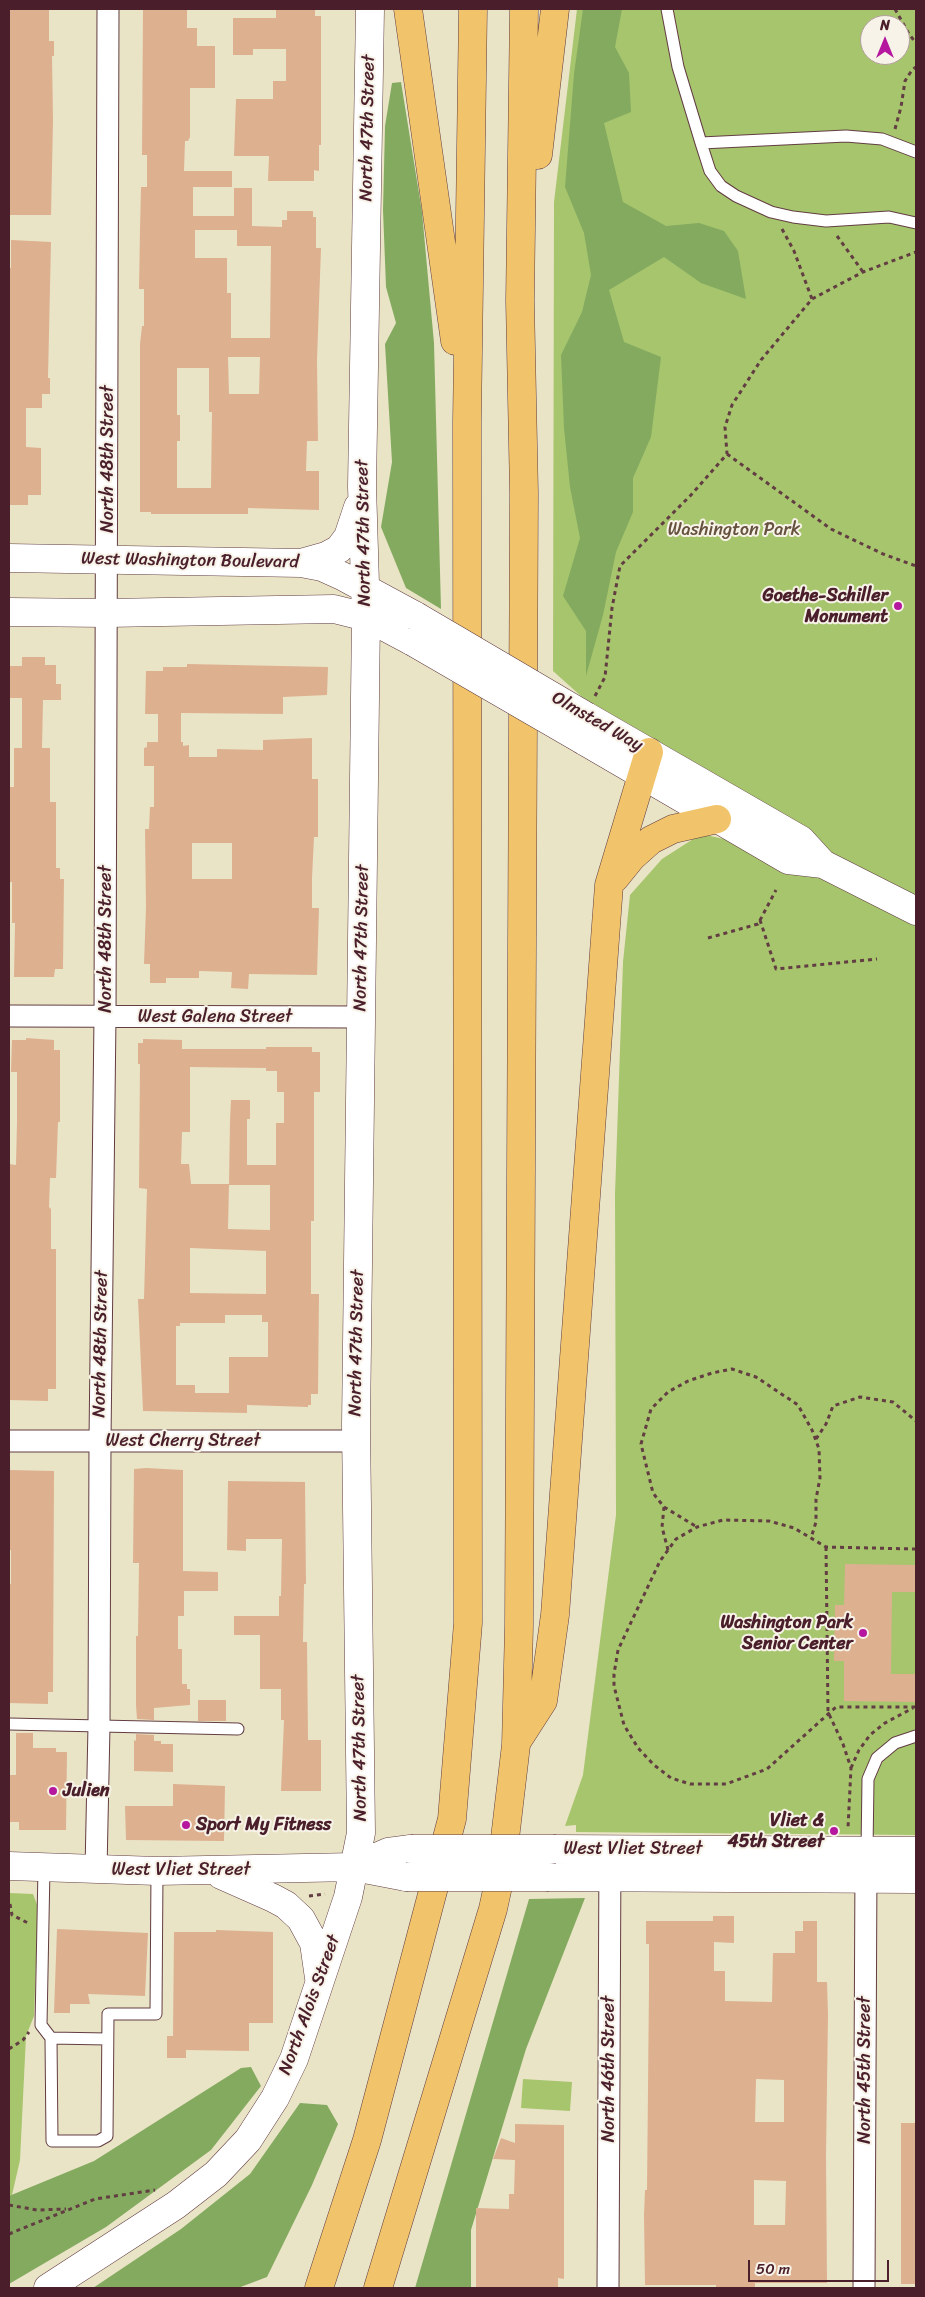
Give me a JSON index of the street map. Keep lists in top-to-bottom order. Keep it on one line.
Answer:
{"streets":{"street":["North 47th Street","North 48th Street","West Washington Boulevard","Olmsted Way","West Galena Street","West Cherry Street","West Vliet Street","North Alois Street","North 46th Street","North 45th Street"]},"crossings":[["North 47th Street","West Washington Boulevard"],["North 47th Street","Olmsted Way"],["North 47th Street","West Galena Street"],["North 47th Street","West Cherry Street"],["North 47th Street","West Vliet Street"],["North 47th Street","North Alois Street"],["North 48th Street","West Washington Boulevard"],["North 48th Street","West Galena Street"],["North 48th Street","West Cherry Street"],["North 48th Street","West Vliet Street"],["West Washington Boulevard","Olmsted Way"],["West Vliet Street","North Alois Street"],["West Vliet Street","North 46th Street"],["West Vliet Street","North 45th Street"]],"parks":["Washington Park"],"places":["Goethe-Schiller Monument","Washington Park Senior Center","Julien","Sport My Fitness","Vliet & 45th Street"],"scale_bar":"50 m","north":"top"}
